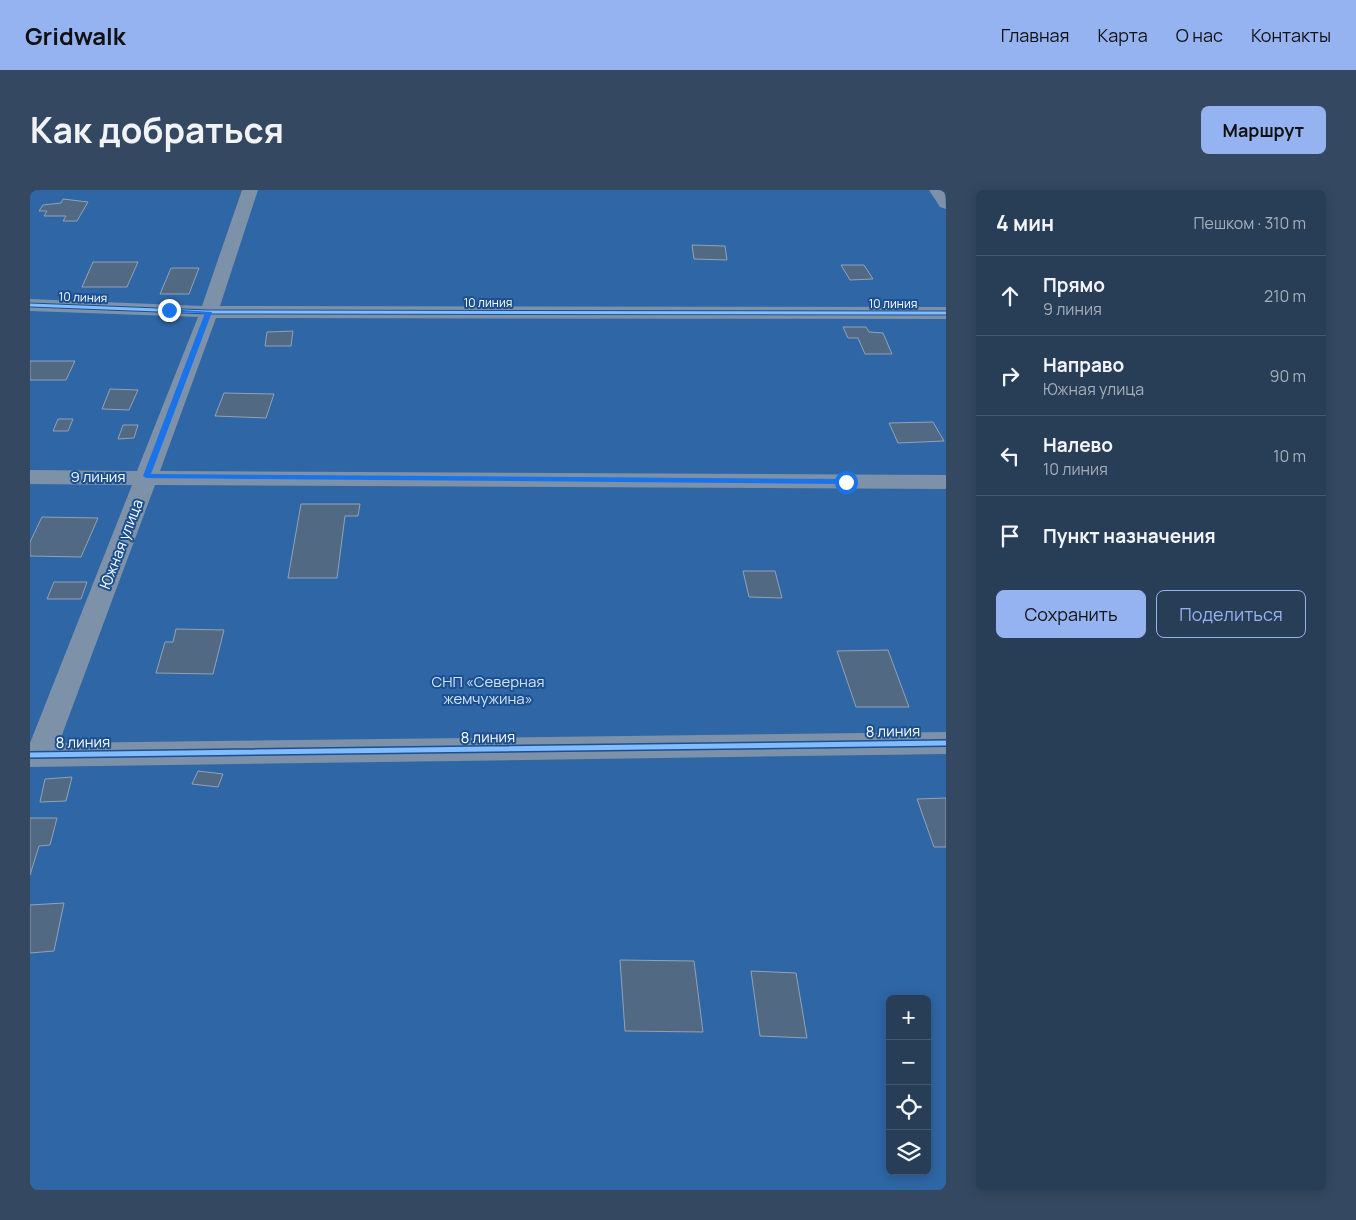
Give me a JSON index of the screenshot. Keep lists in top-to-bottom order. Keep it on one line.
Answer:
{"streets":{"street":["10 линия","9 линия","Южная улица","8 линия"]},"crossings":[["10 линия","Южная улица"],["9 линия","Южная улица"],["Южная улица","8 линия"]],"parks":["СНП «Северная жемчужина»"],"page":{"header":"Gridwalk","nav":["Главная","Карта","О нас","Контакты"],"title":"Как добраться","buttons":["Маршрут",["Сохранить","Поделиться"]],"heading":["4 мин","Пешком · 310 m"],"list":[["Прямо","9 линия","210 m"],["Направо","Южная улица","90 m"],["Налево","10 линия","10 m"],"Пункт назначения"],"map_buttons":["+","−"]}}
